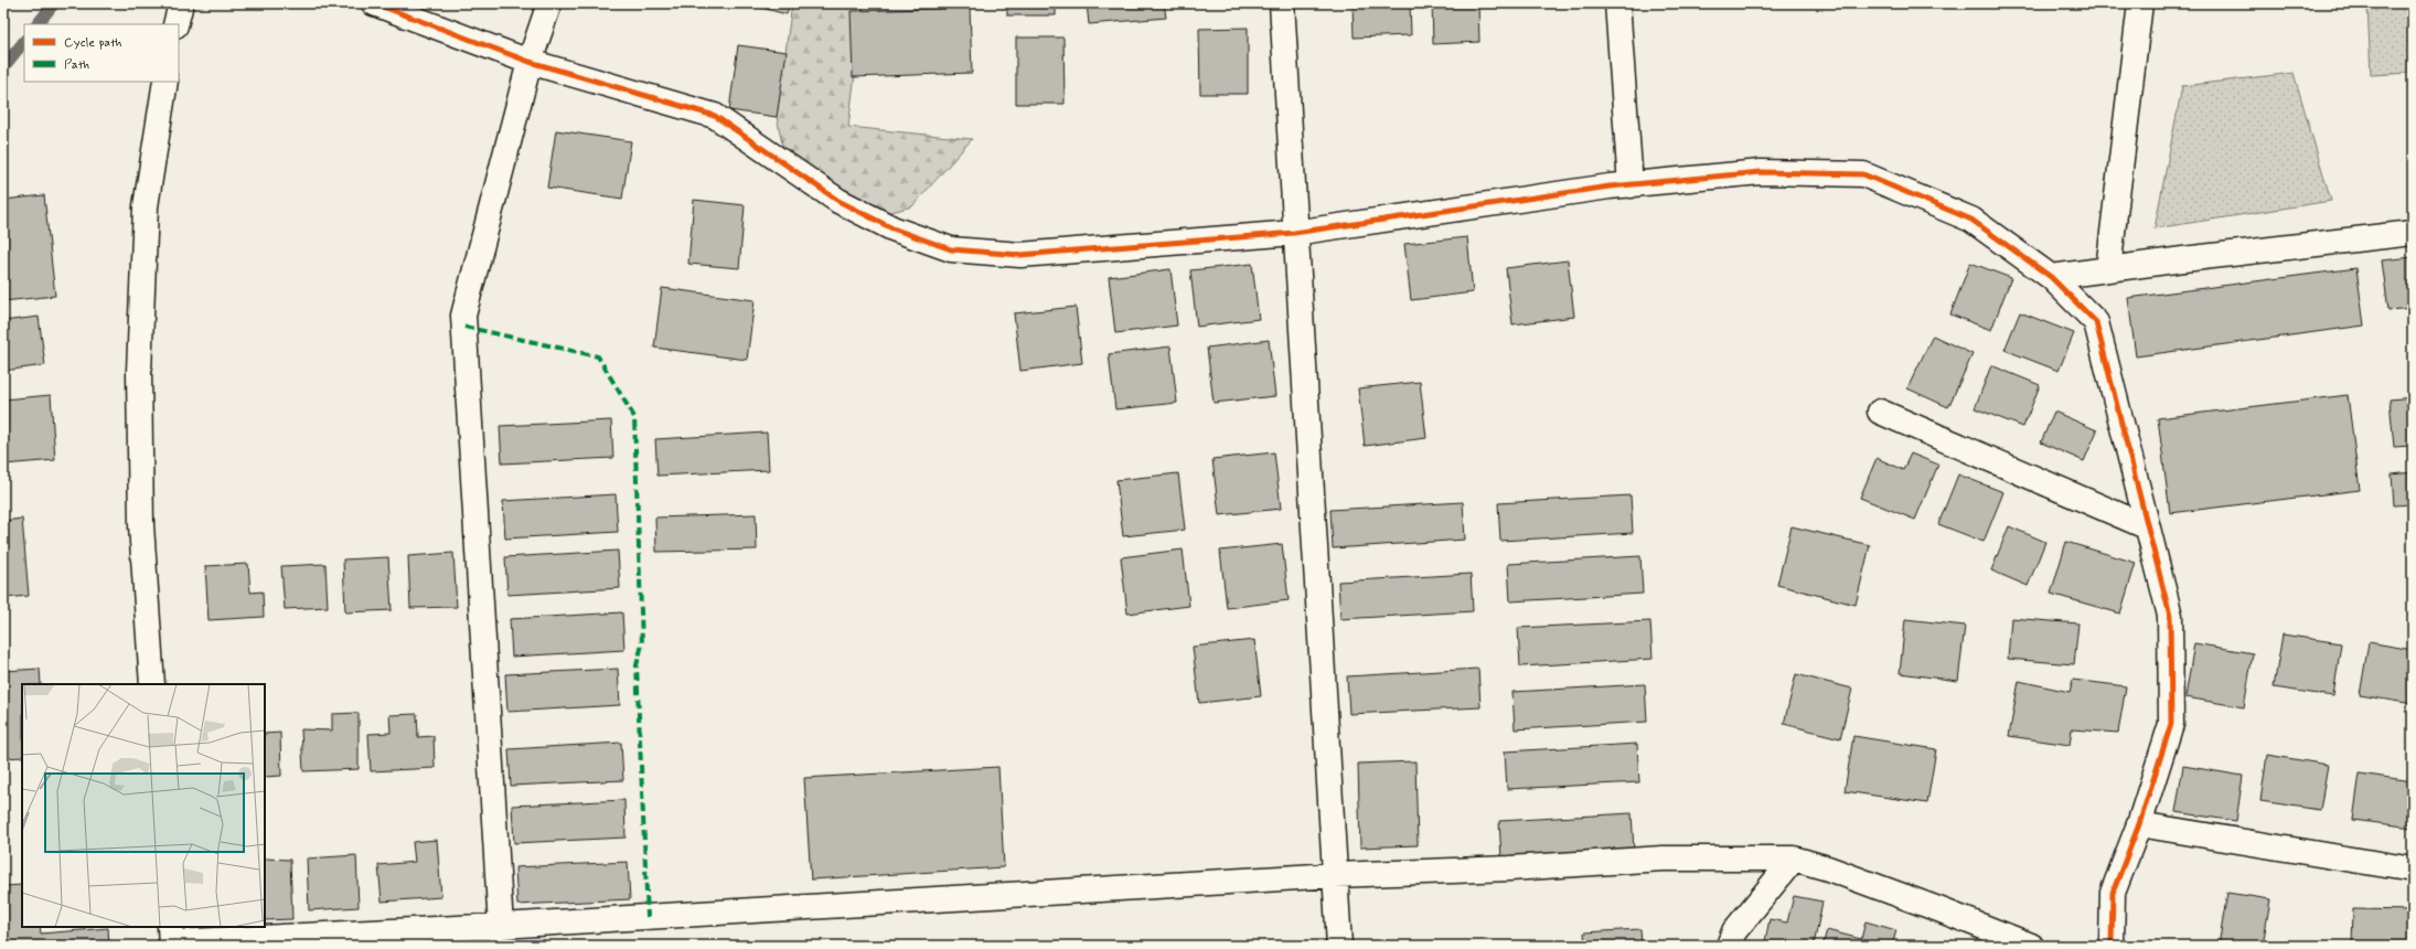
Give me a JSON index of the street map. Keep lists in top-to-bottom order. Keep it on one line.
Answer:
{"legend":["Cycle path","Path"]}
